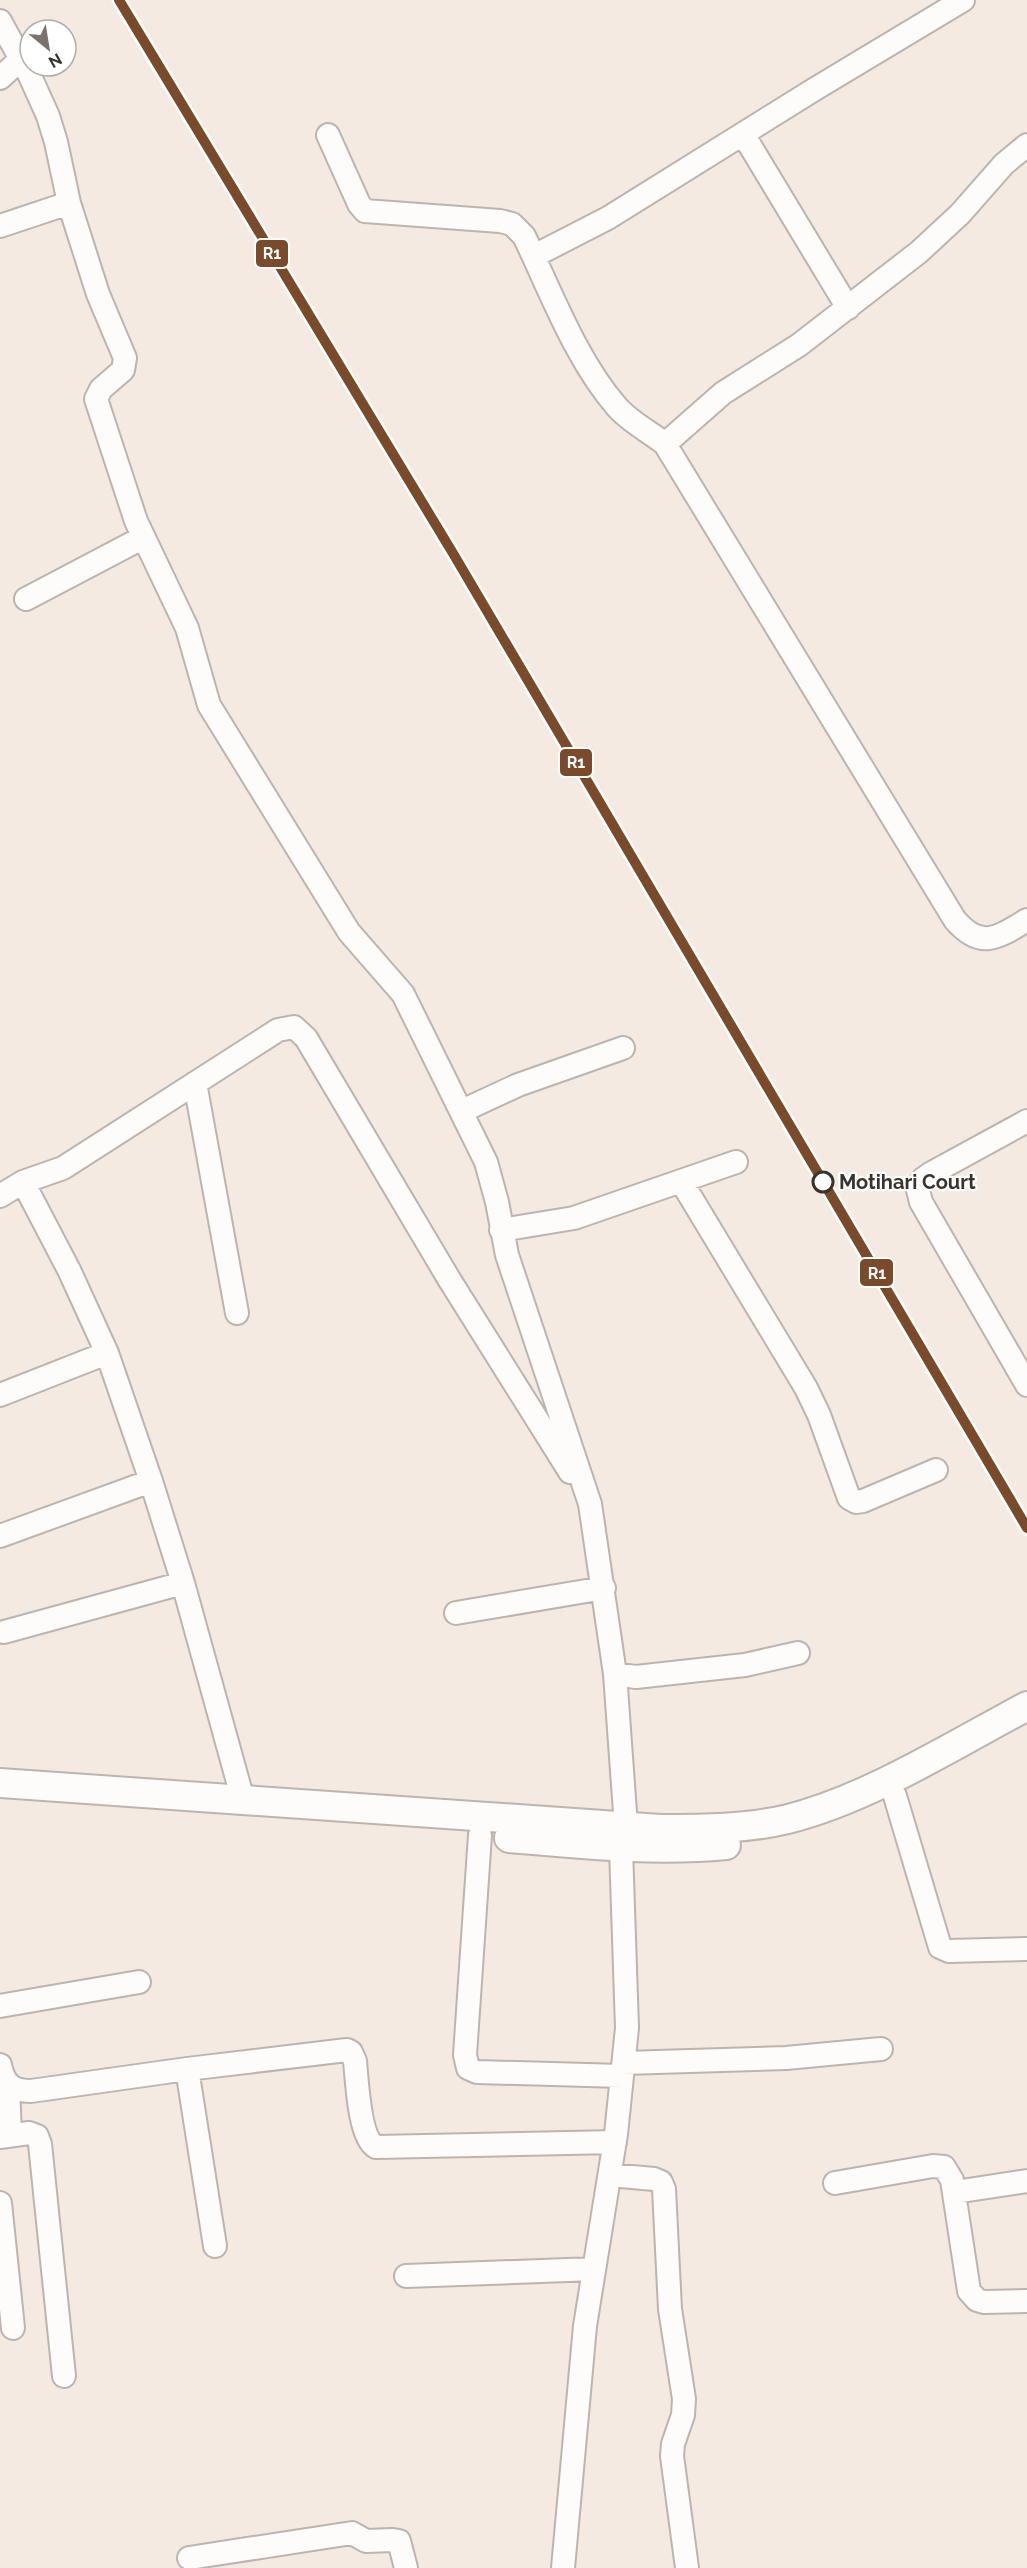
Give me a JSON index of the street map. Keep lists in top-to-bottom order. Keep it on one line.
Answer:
{"places":["Motihari Court"],"lines":["transit line R1"],"north":"bottom right"}
